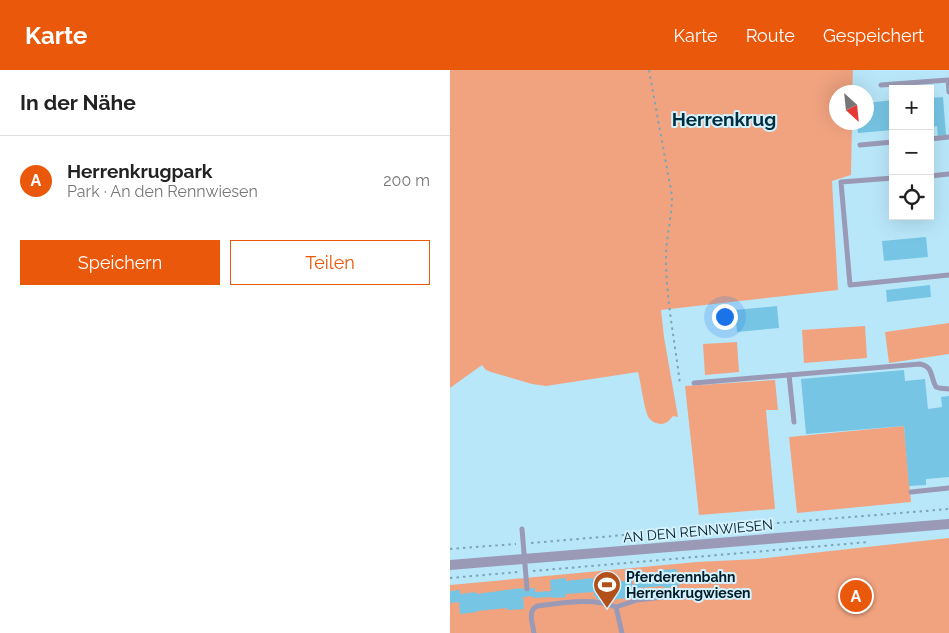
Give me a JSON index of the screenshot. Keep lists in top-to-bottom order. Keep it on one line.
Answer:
{"streets":{"street":["AN DEN RENNWIESEN"]},"districts":["Herrenkrug"],"places":{"sports":["Pferderennbahn Herrenkrugwiesen"]},"north":"bottom right","page":{"header":"Karte","nav":["Karte","Route","Gespeichert"],"heading":"In der Nähe","map_buttons":["+","−"],"list":[{"mark":"A","name":"Herrenkrugpark","note":"Park · An den Rennwiesen","value":"200 m"}],"buttons":["Speichern","Teilen"],"pins":"A"}}
